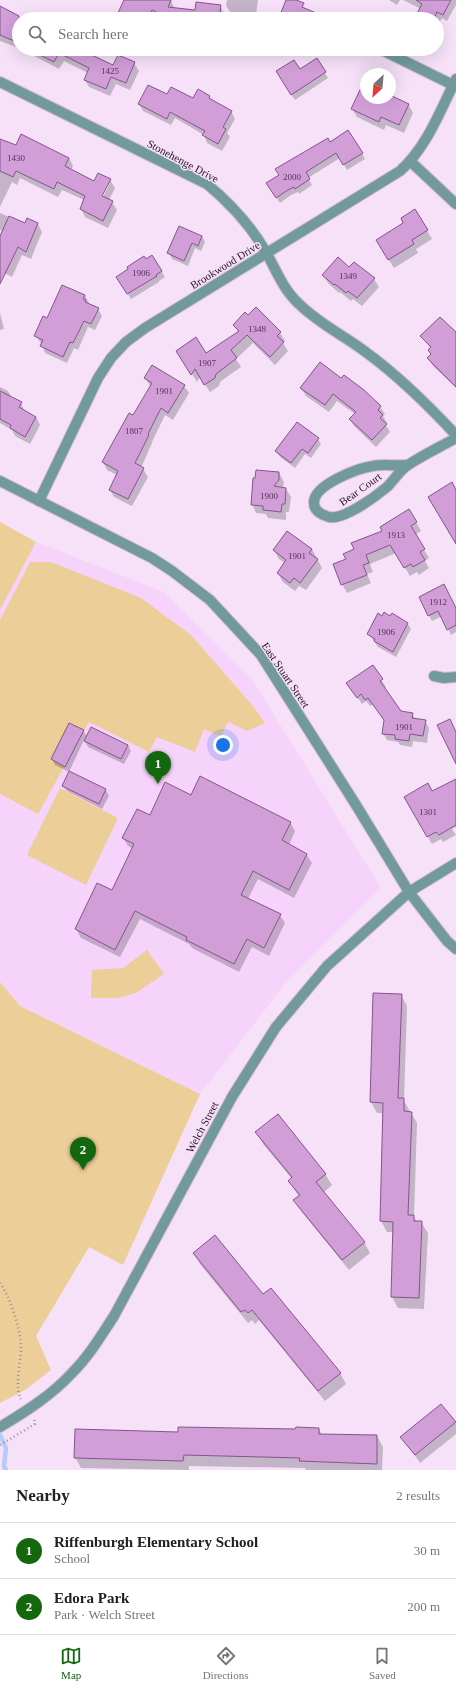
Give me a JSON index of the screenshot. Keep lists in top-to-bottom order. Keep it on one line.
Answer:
{"streets":{"street":["Stonehenge Drive","Brookwood Drive","Bear Court","East Stuart Street","Welch Street"]},"crossings":[["Stonehenge Drive","Brookwood Drive"],["Brookwood Drive","East Stuart Street"],["East Stuart Street","Welch Street"]],"house_numbers":["1425","1430","2000","1906","1349","1348","1907","1901","1807","1900","1913","1901","1912","1906","1901","1301"],"north":"bottom left","page":{"search":"Search here","pins":["1","2"],"heading":["Nearby","2 results"],"list":[{"mark":"1","name":"Riffenburgh Elementary School","note":"School","value":"30 m"},{"mark":"2","name":"Edora Park","note":"Park · Welch Street","value":"200 m"}],"nav":["Map","Directions","Saved"]}}
